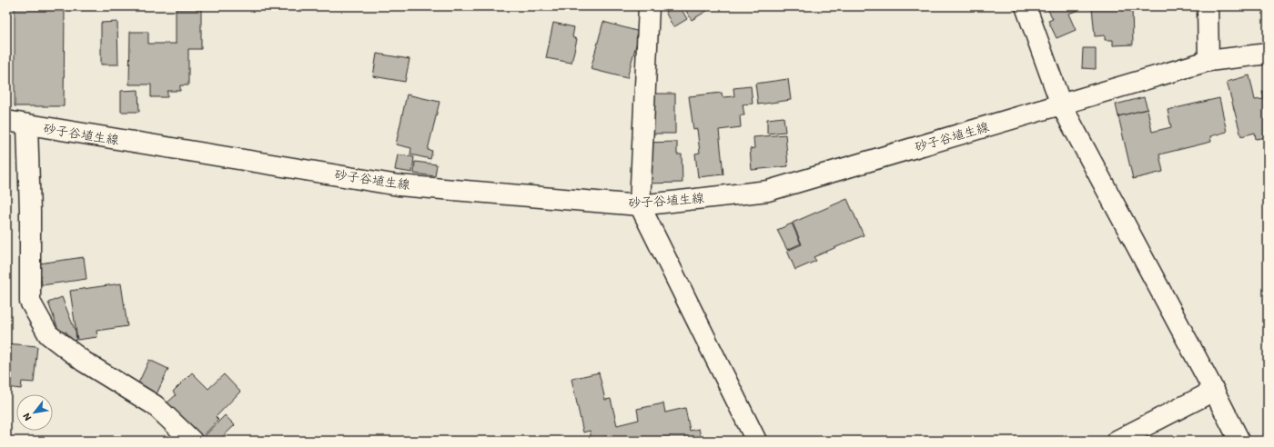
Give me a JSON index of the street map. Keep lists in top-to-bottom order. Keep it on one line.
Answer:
{"streets":{"street":["砂子谷埴生線"]},"north":"bottom left"}
